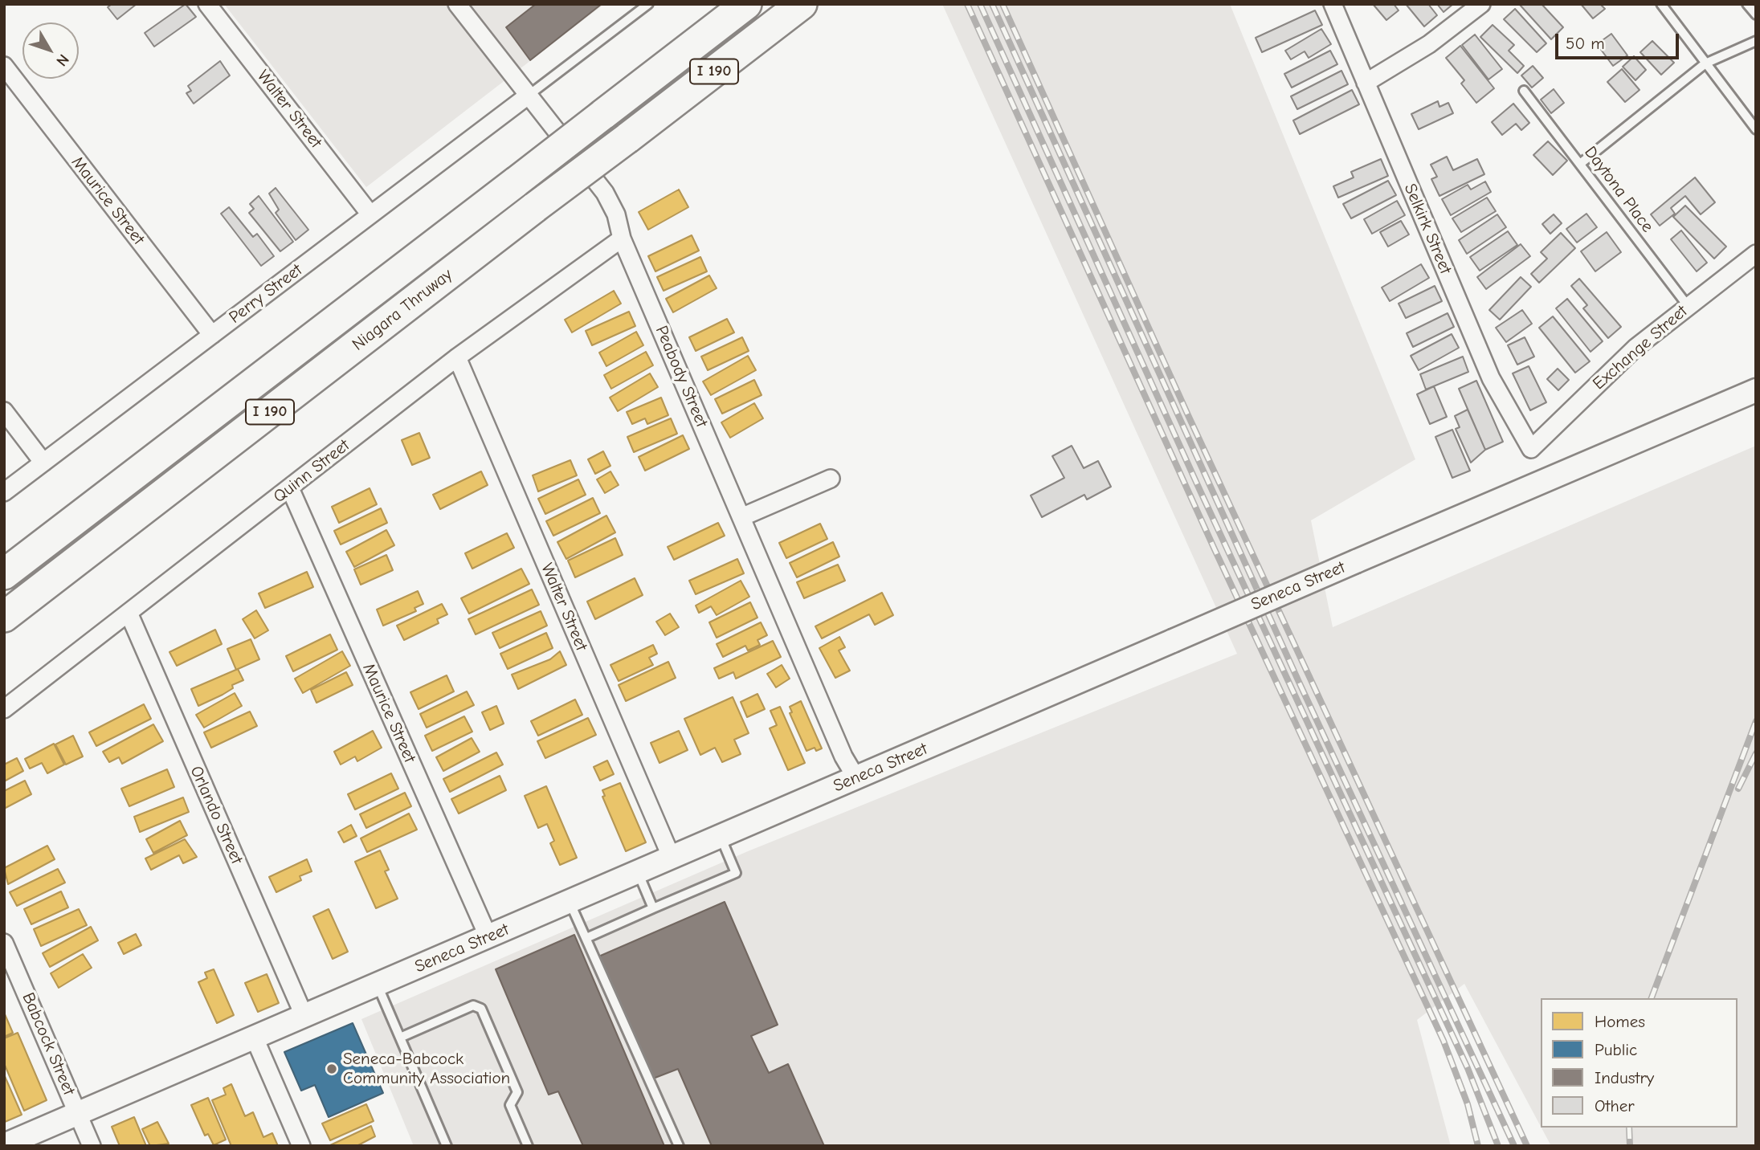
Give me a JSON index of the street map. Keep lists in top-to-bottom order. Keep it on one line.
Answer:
{"streets":{"highway":["I 190","Niagara Thruway"],"main road":["Seneca Street"],"street":["Walter Street","Maurice Street","Selkirk Street","Perry Street","Exchange Street","Peabody Street","Quinn Street","Orlando Street","Babcock Street"],"lane":["Daytona Place"]},"crossings":[["Walter Street","Perry Street"],["Walter Street","Quinn Street"],["Walter Street","Seneca Street"],["Daytona Place","Exchange Street"],["Maurice Street","Perry Street"],["Maurice Street","Quinn Street"],["Maurice Street","Seneca Street"],["Selkirk Street","Exchange Street"],["Perry Street","Peabody Street"],["Peabody Street","Quinn Street"],["Peabody Street","Seneca Street"],["Quinn Street","Orlando Street"],["Seneca Street","Orlando Street"],["Seneca Street","Babcock Street"]],"places":["Seneca-Babcock Community Association"],"legend":["Homes","Public","Industry","Other"],"scale_bar":"50 m","north":"bottom right"}
